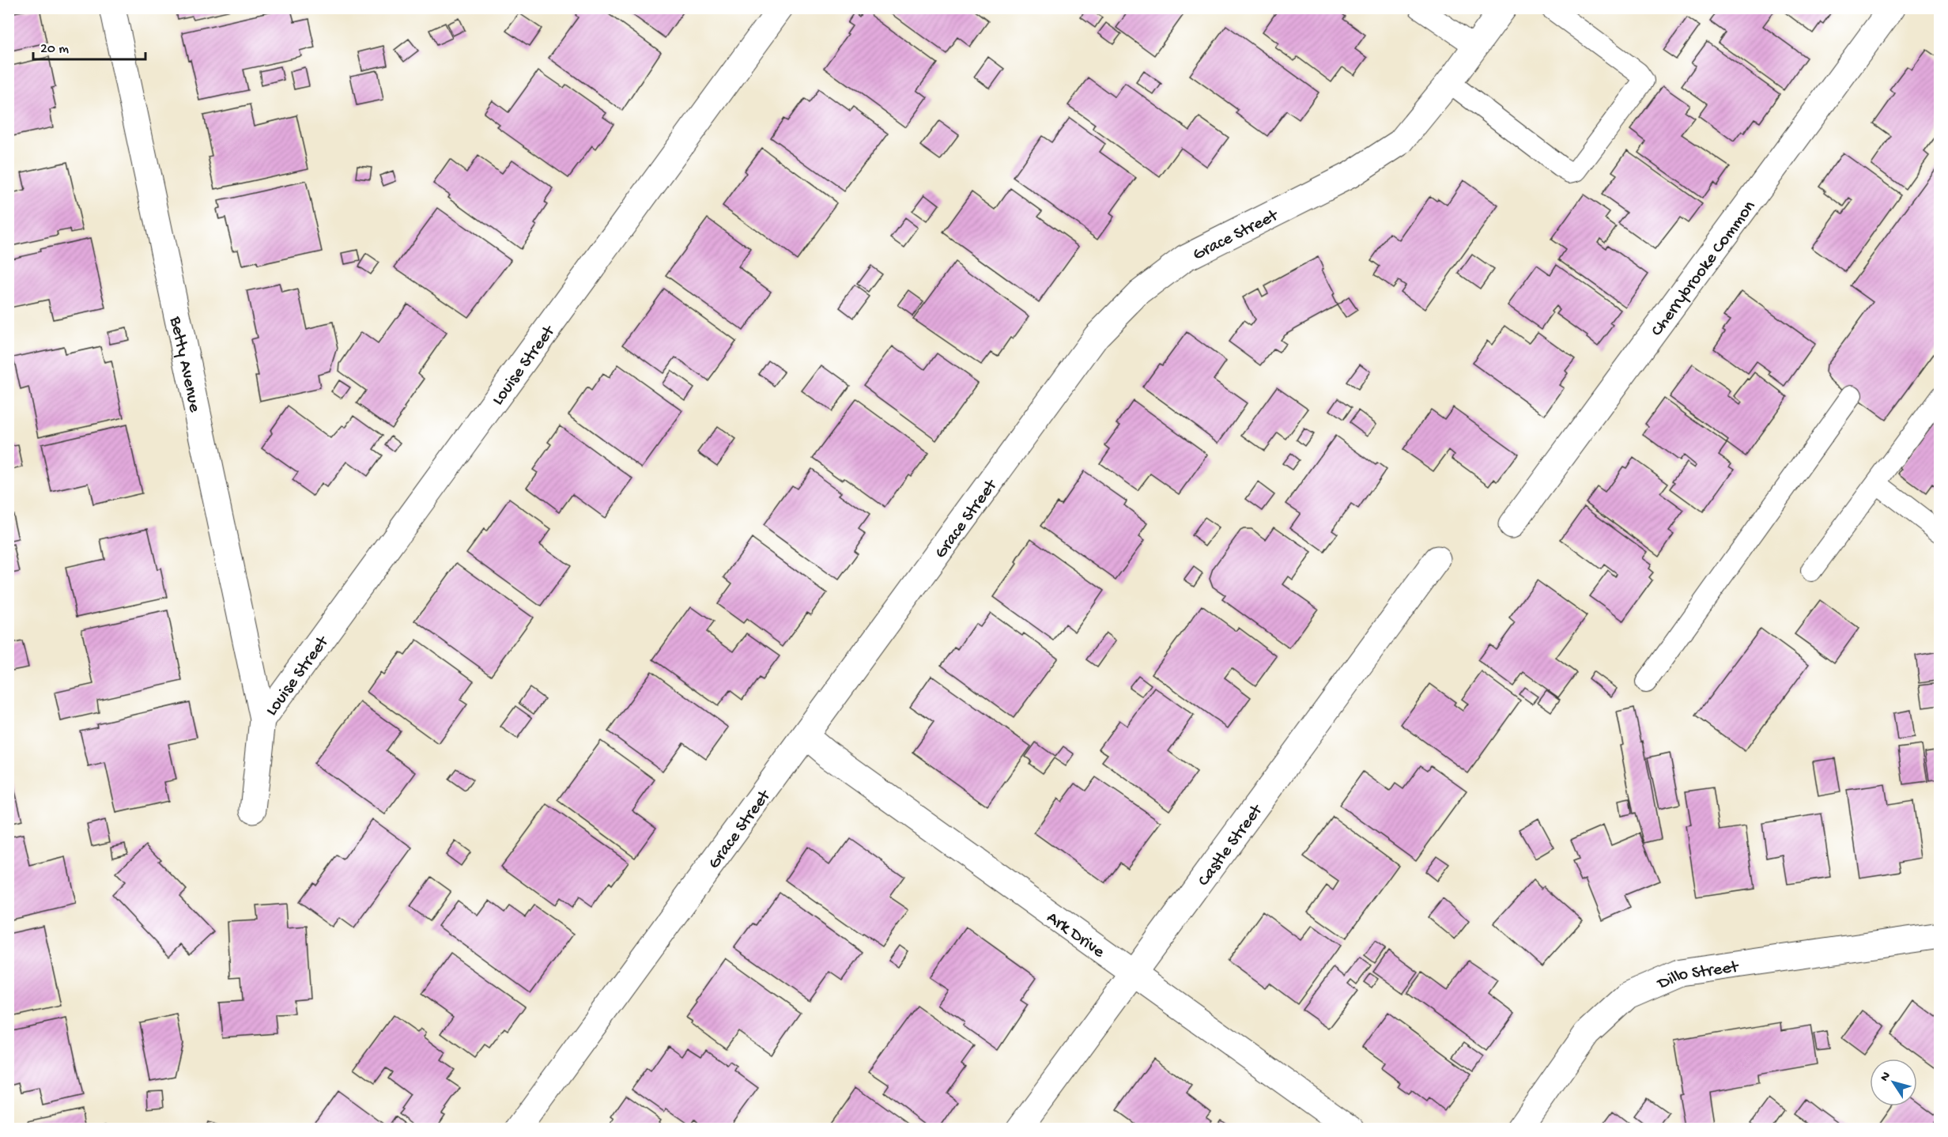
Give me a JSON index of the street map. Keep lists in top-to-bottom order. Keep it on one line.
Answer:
{"streets":{"street":["Grace Street","Cherrybrooke Common","Betty Avenue","Louise Street","Castle Street","Ark Drive","Dillo Street"]},"crossings":[["Grace Street","Ark Drive"],["Betty Avenue","Louise Street"],["Castle Street","Ark Drive"]],"scale_bar":"20 m","north":"top left"}
